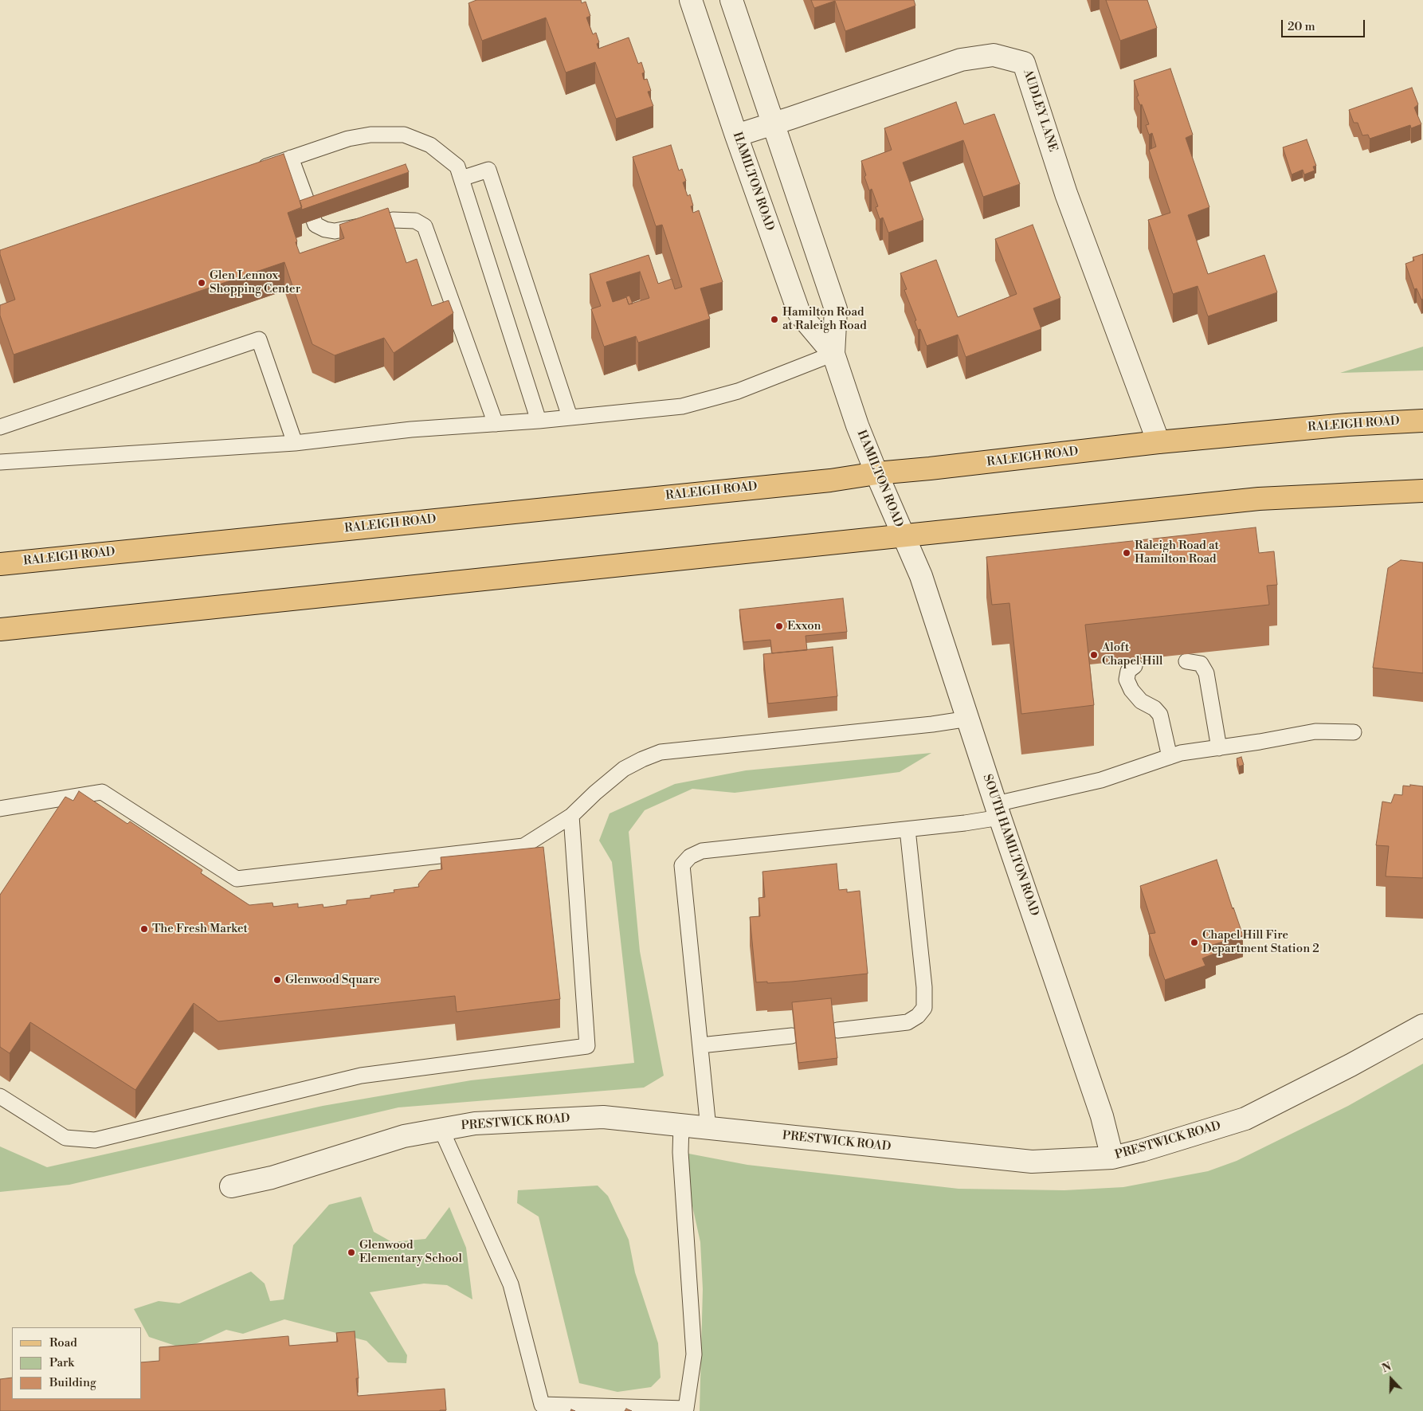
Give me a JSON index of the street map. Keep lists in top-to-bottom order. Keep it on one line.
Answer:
{"streets":{"main road":["RALEIGH ROAD"],"street":["AUDLEY LANE","HAMILTON ROAD","SOUTH HAMILTON ROAD","PRESTWICK ROAD"]},"crossings":[["AUDLEY LANE","HAMILTON ROAD"],["AUDLEY LANE","RALEIGH ROAD"],["HAMILTON ROAD","RALEIGH ROAD"],["HAMILTON ROAD","SOUTH HAMILTON ROAD"],["SOUTH HAMILTON ROAD","PRESTWICK ROAD"]],"places":["Glen Lennox Shopping Center","Hamilton Road at Raleigh Road","Raleigh Road at Hamilton Road","Exxon","Aloft Chapel Hill","The Fresh Market","Chapel Hill Fire Department Station 2","Glenwood Square","Glenwood Elementary School"],"legend":["Road","Park","Building"],"scale_bar":"20 m","north":"top"}
